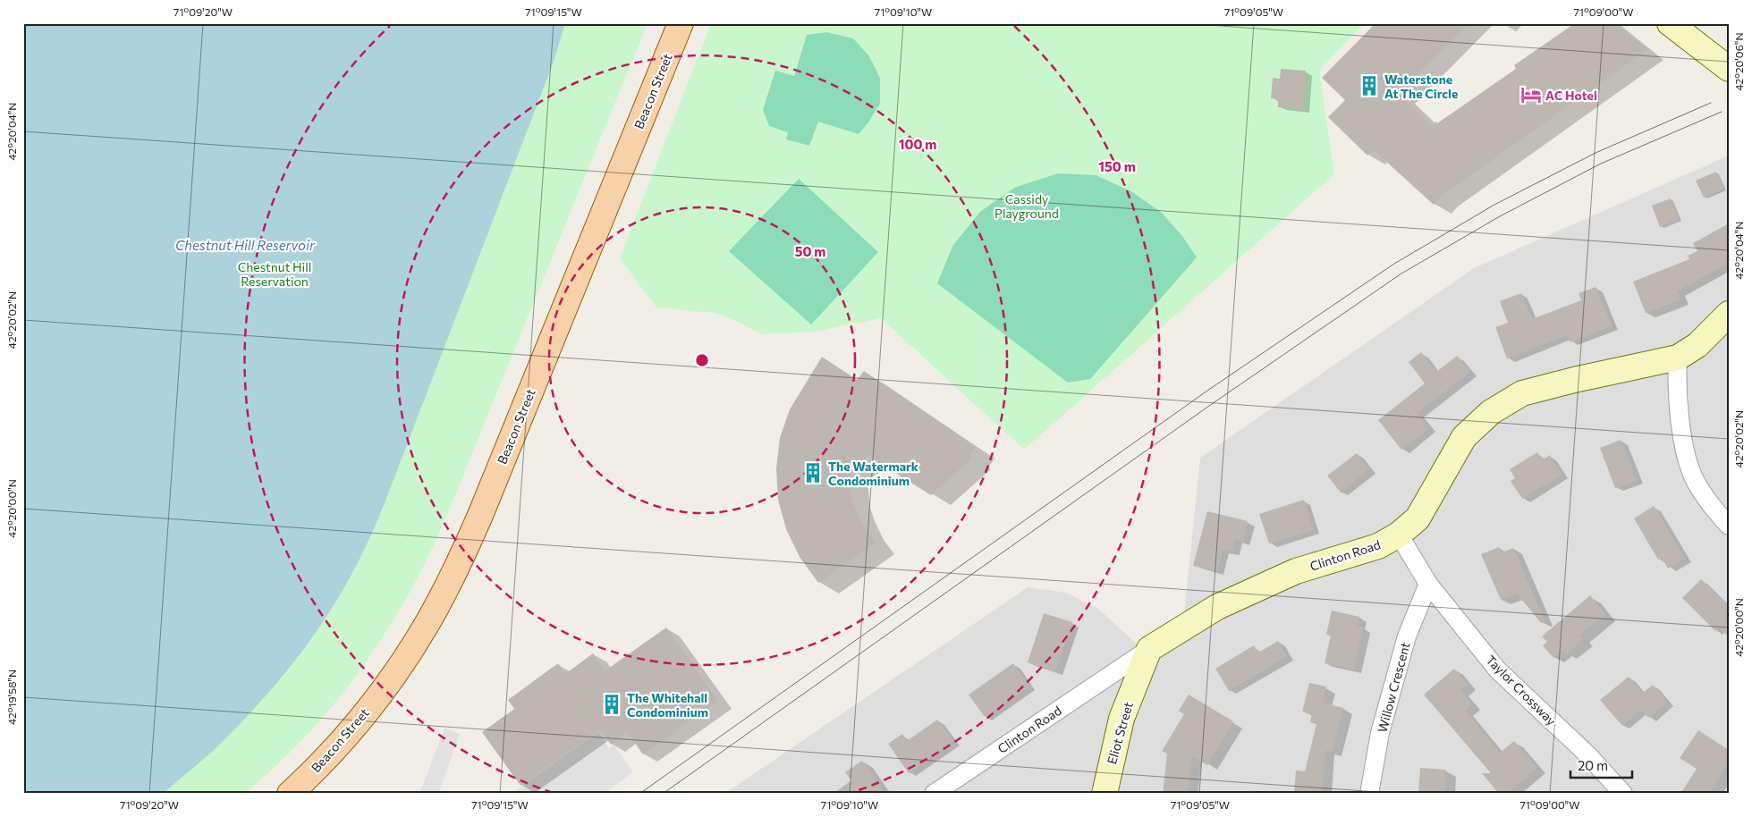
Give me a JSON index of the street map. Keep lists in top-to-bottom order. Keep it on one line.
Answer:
{"streets":{"main road":["Beacon Street"],"street":["Clinton Road","Willow Crescent","Taylor Crossway","Eliot Street"]},"crossings":[["Clinton Road","Taylor Crossway"],["Clinton Road","Eliot Street"],["Willow Crescent","Taylor Crossway"]],"water":["Chestnut Hill Reservoir"],"parks":["Cassidy Playground","Chestnut Hill Reservation"],"places":{"building":["Waterstone At The Circle","The Watermark Condominium","The Whitehall Condominium"],"hotel":["AC Hotel"]},"scale_bar":"20 m","coordinates":["71°09'20\"W","71°09'15\"W","71°09'10\"W","71°09'05\"W","71°09'00\"W","42°20'06\"N","42°20'04\"N","42°20'02\"N","42°20'00\"N","42°19'58\"N"],"rings":["100 m","150 m","50 m"]}
